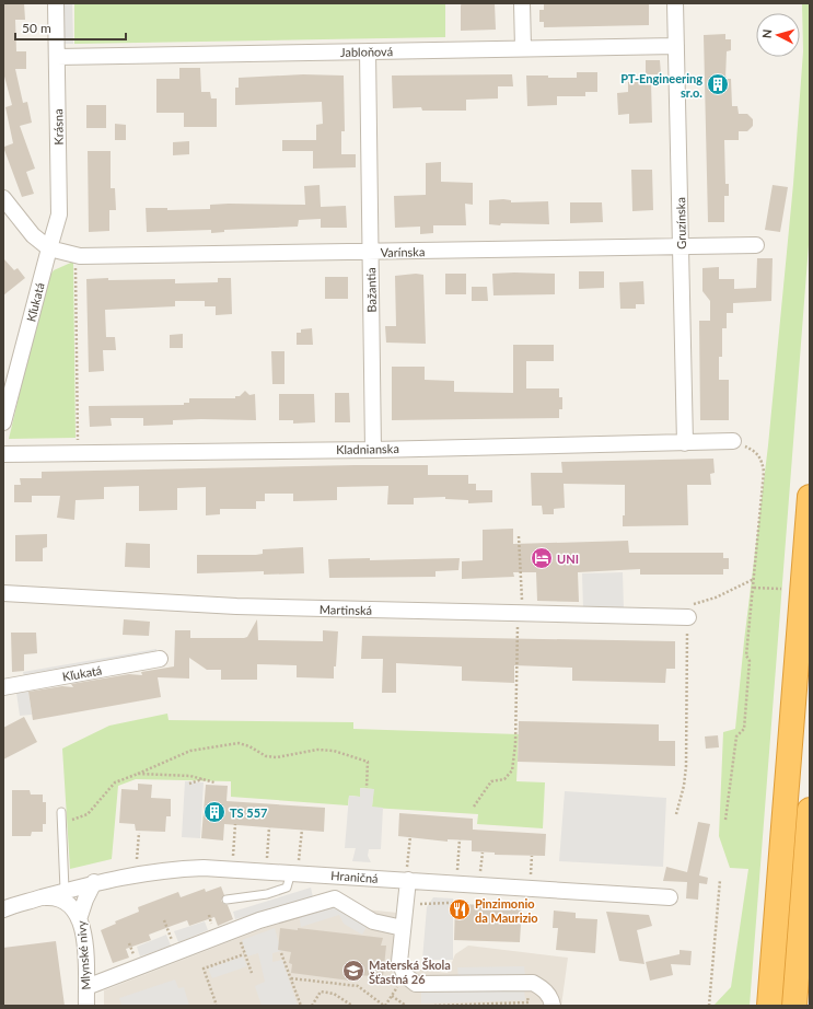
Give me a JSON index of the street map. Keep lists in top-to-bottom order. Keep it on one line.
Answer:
{"streets":{"street":["Jabloňová","Krásna","Gruzínska","Varínska","Bažantia","Kľukatá","Kladnianska","Martinská","Hraničná","Mlynské nivy"]},"crossings":[["Jabloňová","Krásna"],["Jabloňová","Gruzínska"],["Jabloňová","Bažantia"],["Krásna","Varínska"],["Krásna","Kľukatá"],["Gruzínska","Varínska"],["Gruzínska","Kladnianska"],["Varínska","Bažantia"],["Varínska","Kľukatá"],["Bažantia","Kladnianska"],["Hraničná","Mlynské nivy"]],"places":{"building":["PT-Engineering sr.o.","TS 557"],"hotel":["UNI"],"restaurant":["Pinzimonio da Maurizio"],"school or university":["Materská Škola Šťastná 26"]},"scale_bar":"50 m","north":"left"}
